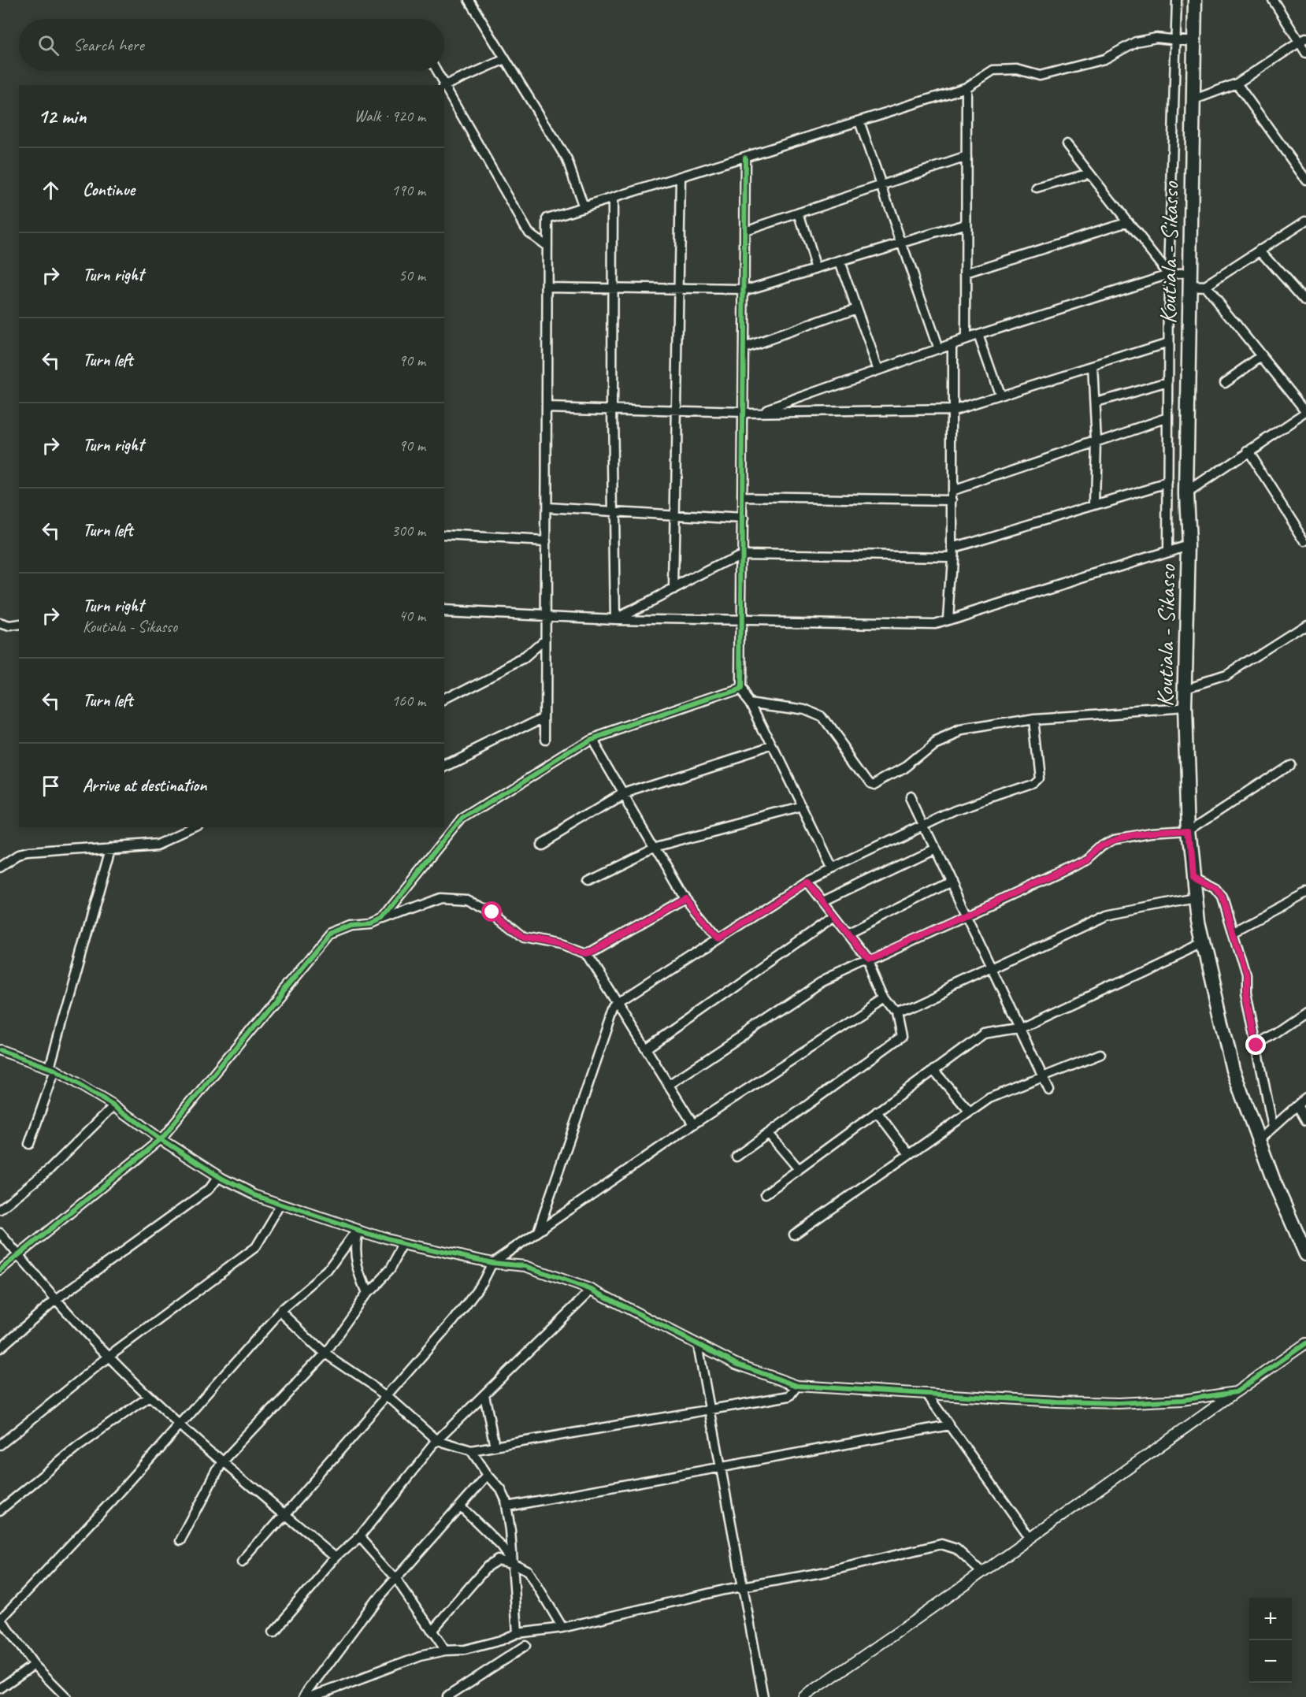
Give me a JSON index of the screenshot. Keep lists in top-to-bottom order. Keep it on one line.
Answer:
{"streets":{"main road":["Koutiala - Sikasso"]},"page":{"search":"Search here","heading":["12 min","Walk · 920 m"],"list":[["Continue","190 m"],["Turn right","50 m"],["Turn left","90 m"],["Turn right","90 m"],["Turn left","300 m"],["Turn right","Koutiala - Sikasso","40 m"],["Turn left","160 m"],"Arrive at destination"],"map_buttons":["+","−"]}}
